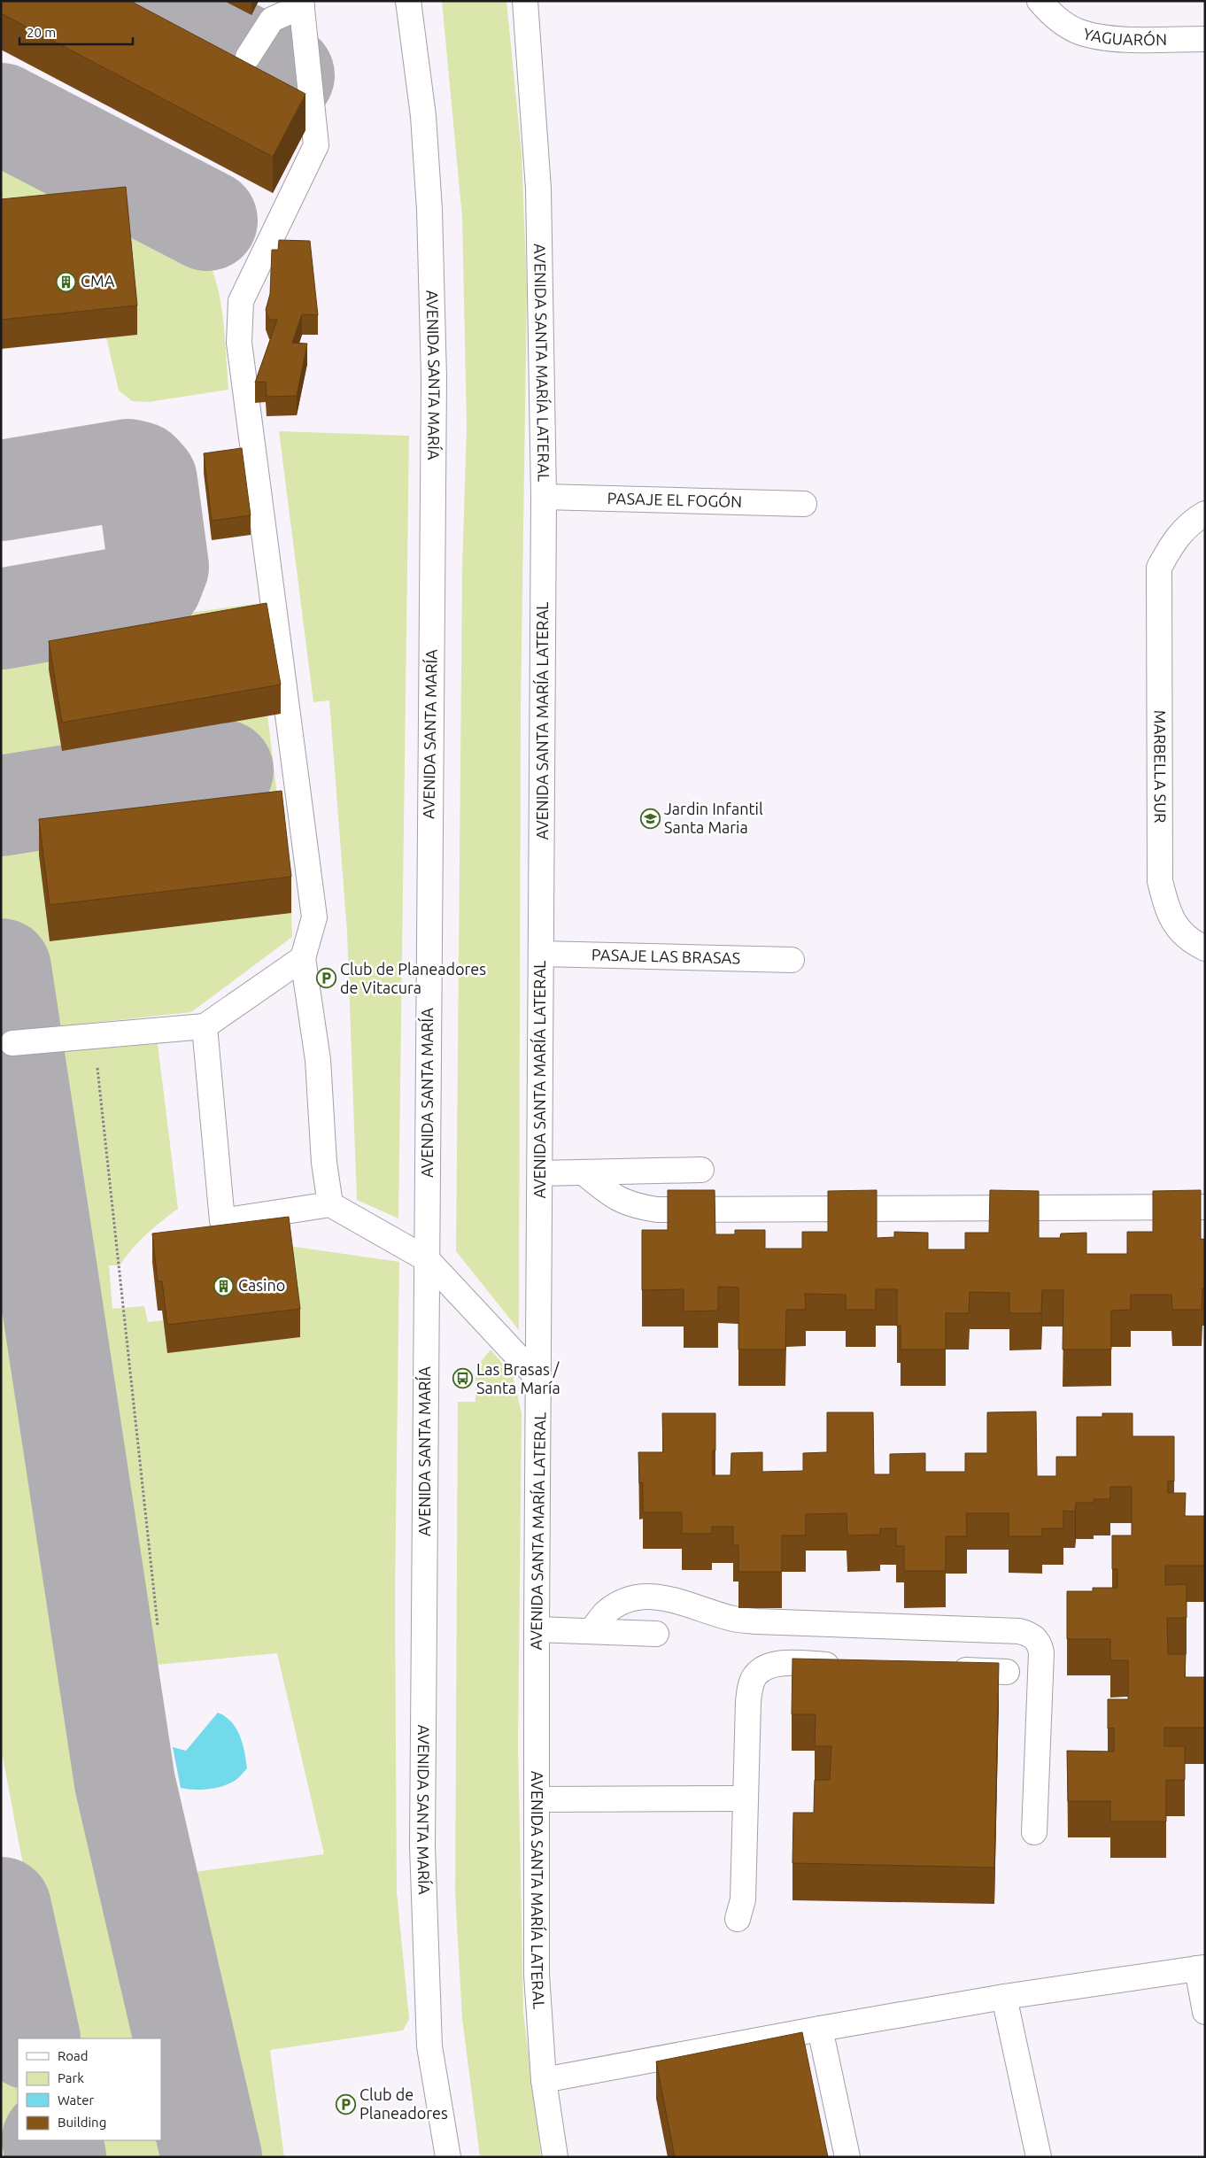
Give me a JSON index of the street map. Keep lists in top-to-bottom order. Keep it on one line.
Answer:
{"streets":{"street":["YAGUARÓN","AVENIDA SANTA MARÍA LATERAL","AVENIDA SANTA MARÍA","PASAJE EL FOGÓN","MARBELLA SUR","PASAJE LAS BRASAS"]},"crossings":[["AVENIDA SANTA MARÍA LATERAL","PASAJE EL FOGÓN"],["AVENIDA SANTA MARÍA LATERAL","PASAJE LAS BRASAS"]],"places":{"building":["CMA","Casino"],"school or university":["Jardin Infantil Santa Maria"],"parking":["Club de Planeadores de Vitacura","Club de Planeadores"],"bus stop":["Las Brasas / Santa María"]},"legend":["Road","Park","Water","Building"],"scale_bar":"20 m"}
